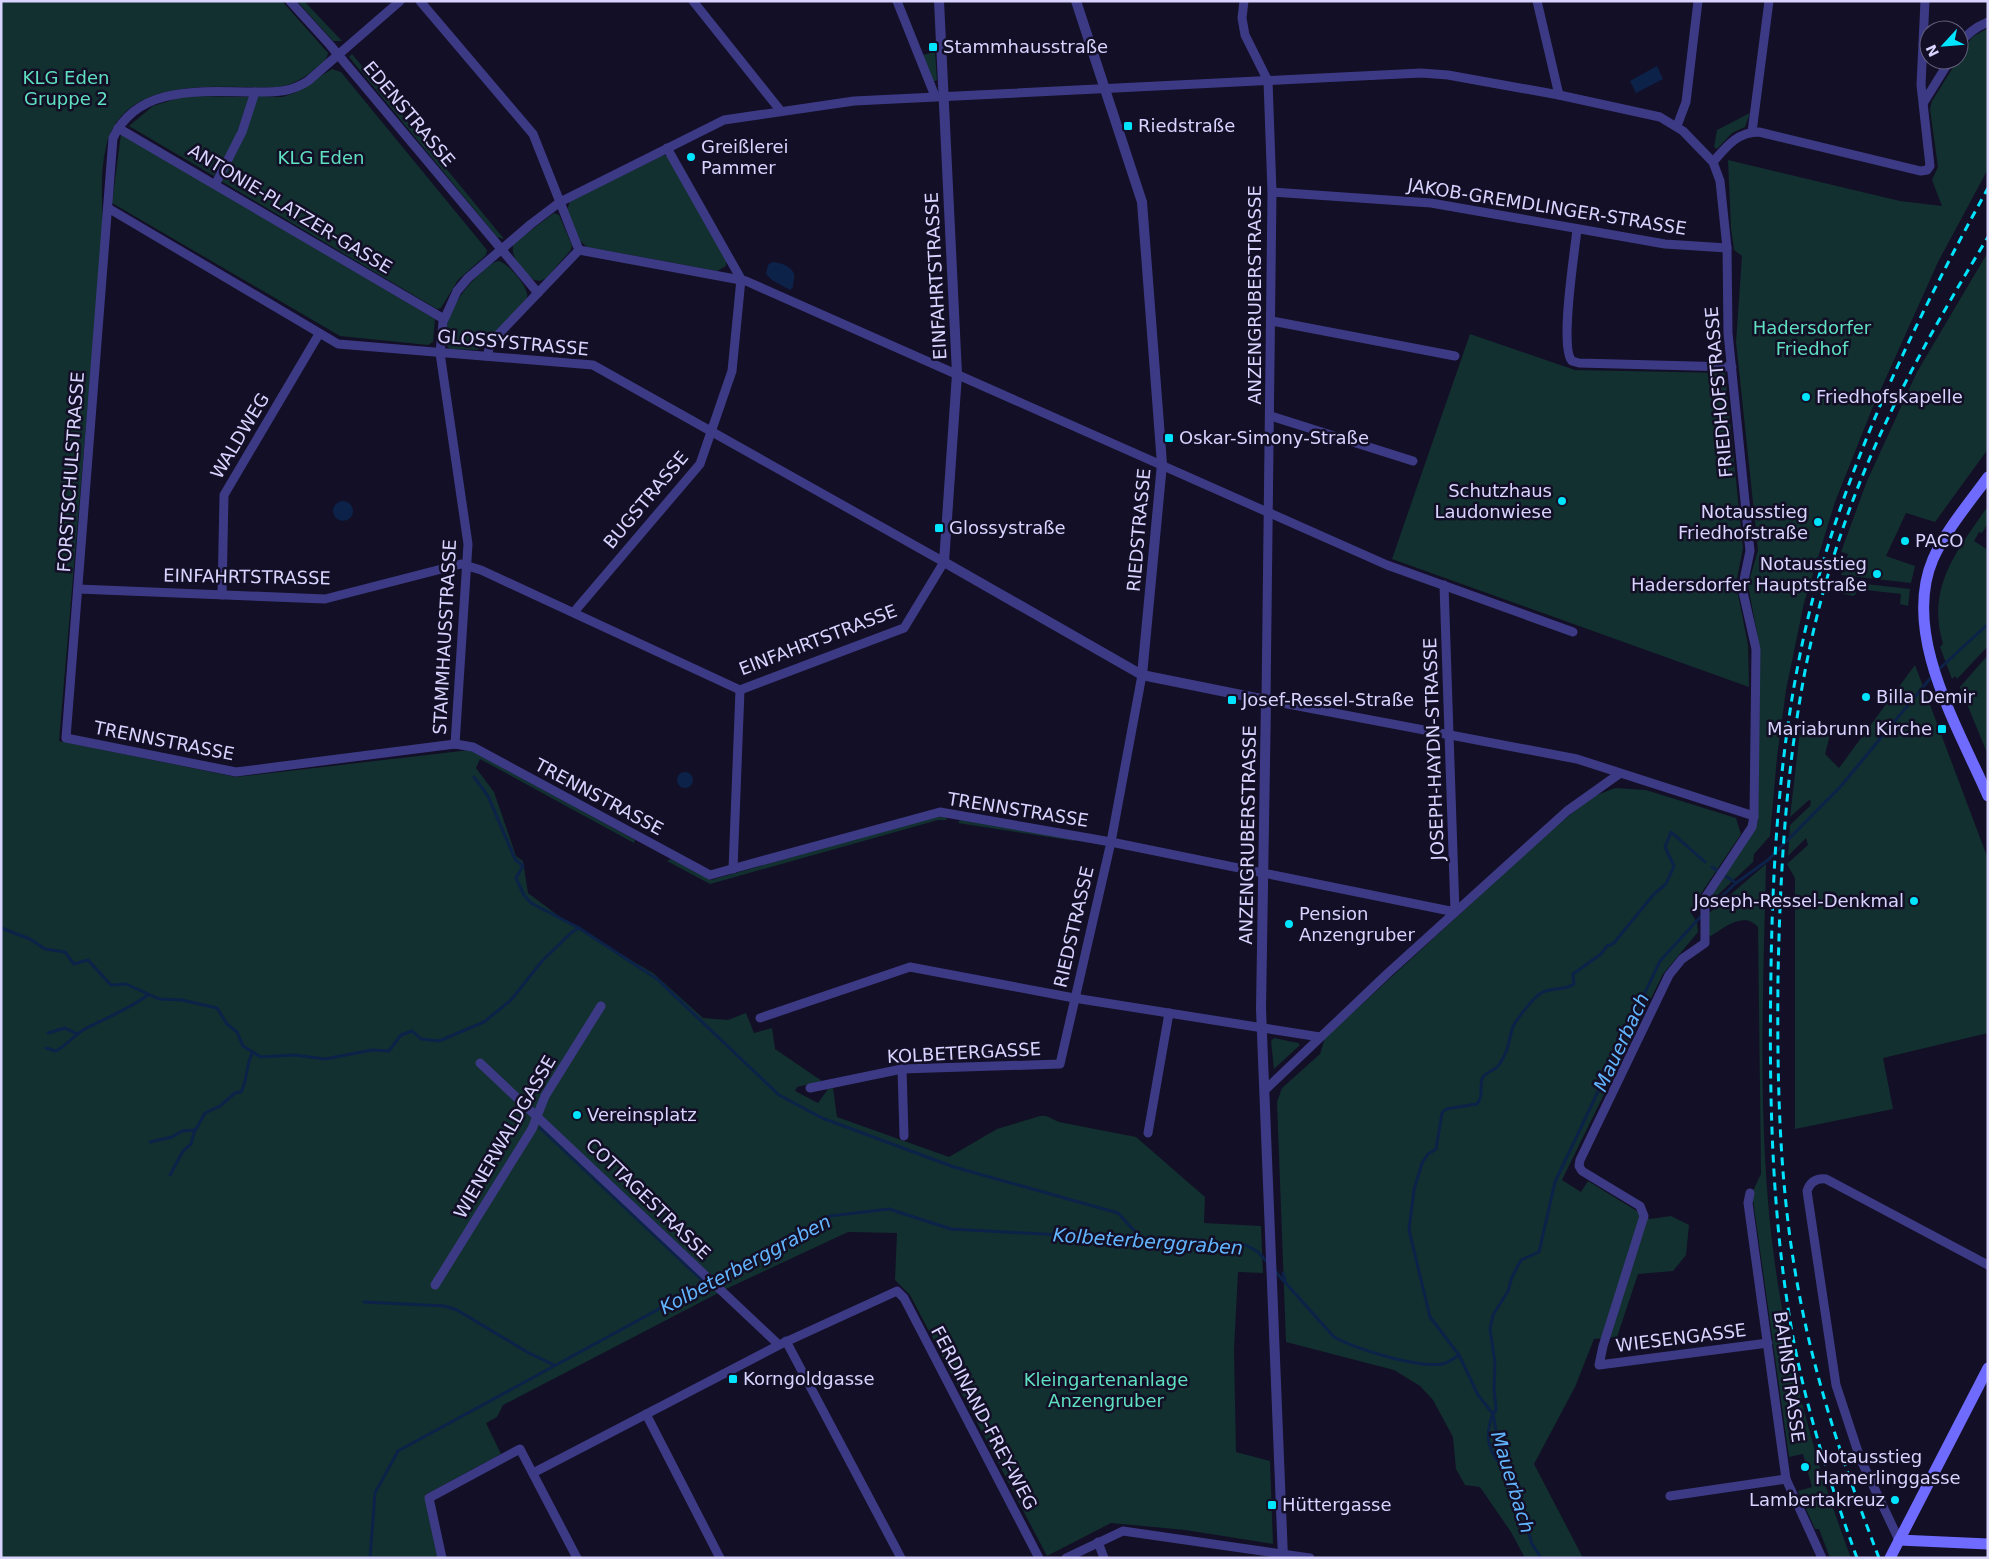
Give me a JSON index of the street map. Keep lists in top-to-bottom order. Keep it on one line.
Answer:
{"streets":{"street":["EDENSTRASSE","JAKOB-GREMDLINGER-STRASSE","ANTONIE-PLATZER-GASSE","EINFAHRTSTRASSE","ANZENGRUBERSTRASSE","GLOSSYSTRASSE","FRIEDHOFSTRASSE","WALDWEG","FORSTSCHULSTRASSE","BUGSTRASSE","RIEDSTRASSE","STAMMHAUSSTRASSE","TRENNSTRASSE","JOSEPH-HAYDN-STRASSE","KOLBETERGASSE","WIENERWALDGASSE","COTTAGESTRASSE","WIESENGASSE","BAHNSTRASSE","FERDINAND-FREY-WEG"]},"crossings":[["EDENSTRASSE","STAMMHAUSSTRASSE"],["JAKOB-GREMDLINGER-STRASSE","ANZENGRUBERSTRASSE"],["JAKOB-GREMDLINGER-STRASSE","FRIEDHOFSTRASSE"],["ANTONIE-PLATZER-GASSE","FORSTSCHULSTRASSE"],["ANTONIE-PLATZER-GASSE","STAMMHAUSSTRASSE"],["EINFAHRTSTRASSE","GLOSSYSTRASSE"],["EINFAHRTSTRASSE","WALDWEG"],["EINFAHRTSTRASSE","FORSTSCHULSTRASSE"],["EINFAHRTSTRASSE","BUGSTRASSE"],["EINFAHRTSTRASSE","STAMMHAUSSTRASSE"],["ANZENGRUBERSTRASSE","TRENNSTRASSE"],["GLOSSYSTRASSE","WALDWEG"],["GLOSSYSTRASSE","FORSTSCHULSTRASSE"],["GLOSSYSTRASSE","BUGSTRASSE"],["GLOSSYSTRASSE","RIEDSTRASSE"],["GLOSSYSTRASSE","STAMMHAUSSTRASSE"],["FRIEDHOFSTRASSE","WIESENGASSE"],["FORSTSCHULSTRASSE","TRENNSTRASSE"],["RIEDSTRASSE","TRENNSTRASSE"],["RIEDSTRASSE","KOLBETERGASSE"],["STAMMHAUSSTRASSE","TRENNSTRASSE"],["TRENNSTRASSE","JOSEPH-HAYDN-STRASSE"],["WIENERWALDGASSE","COTTAGESTRASSE"],["COTTAGESTRASSE","FERDINAND-FREY-WEG"],["WIESENGASSE","BAHNSTRASSE"]],"water":["Mauerbach","Kolbeterberggraben"],"parks":["KLG Eden Gruppe 2","KLG Eden","Hadersdorfer Friedhof","Kleingartenanlage Anzengruber"],"places":{"transit":["Stammhausstraße","Riedstraße","Oskar-Simony-Straße","Glossystraße","Josef-Ressel-Straße","Mariabrunn Kirche","Korngoldgasse","Hüttergasse"],"other":["Greißlerei Pammer","Friedhofskapelle","Schutzhaus Laudonwiese","Notausstieg Friedhofstraße","PACO","Notausstieg Hadersdorfer Hauptstraße","Billa Demir","Joseph-Ressel-Denkmal","Pension Anzengruber","Vereinsplatz","Notausstieg Hamerlinggasse","Lambertakreuz"]},"north":"bottom left"}
